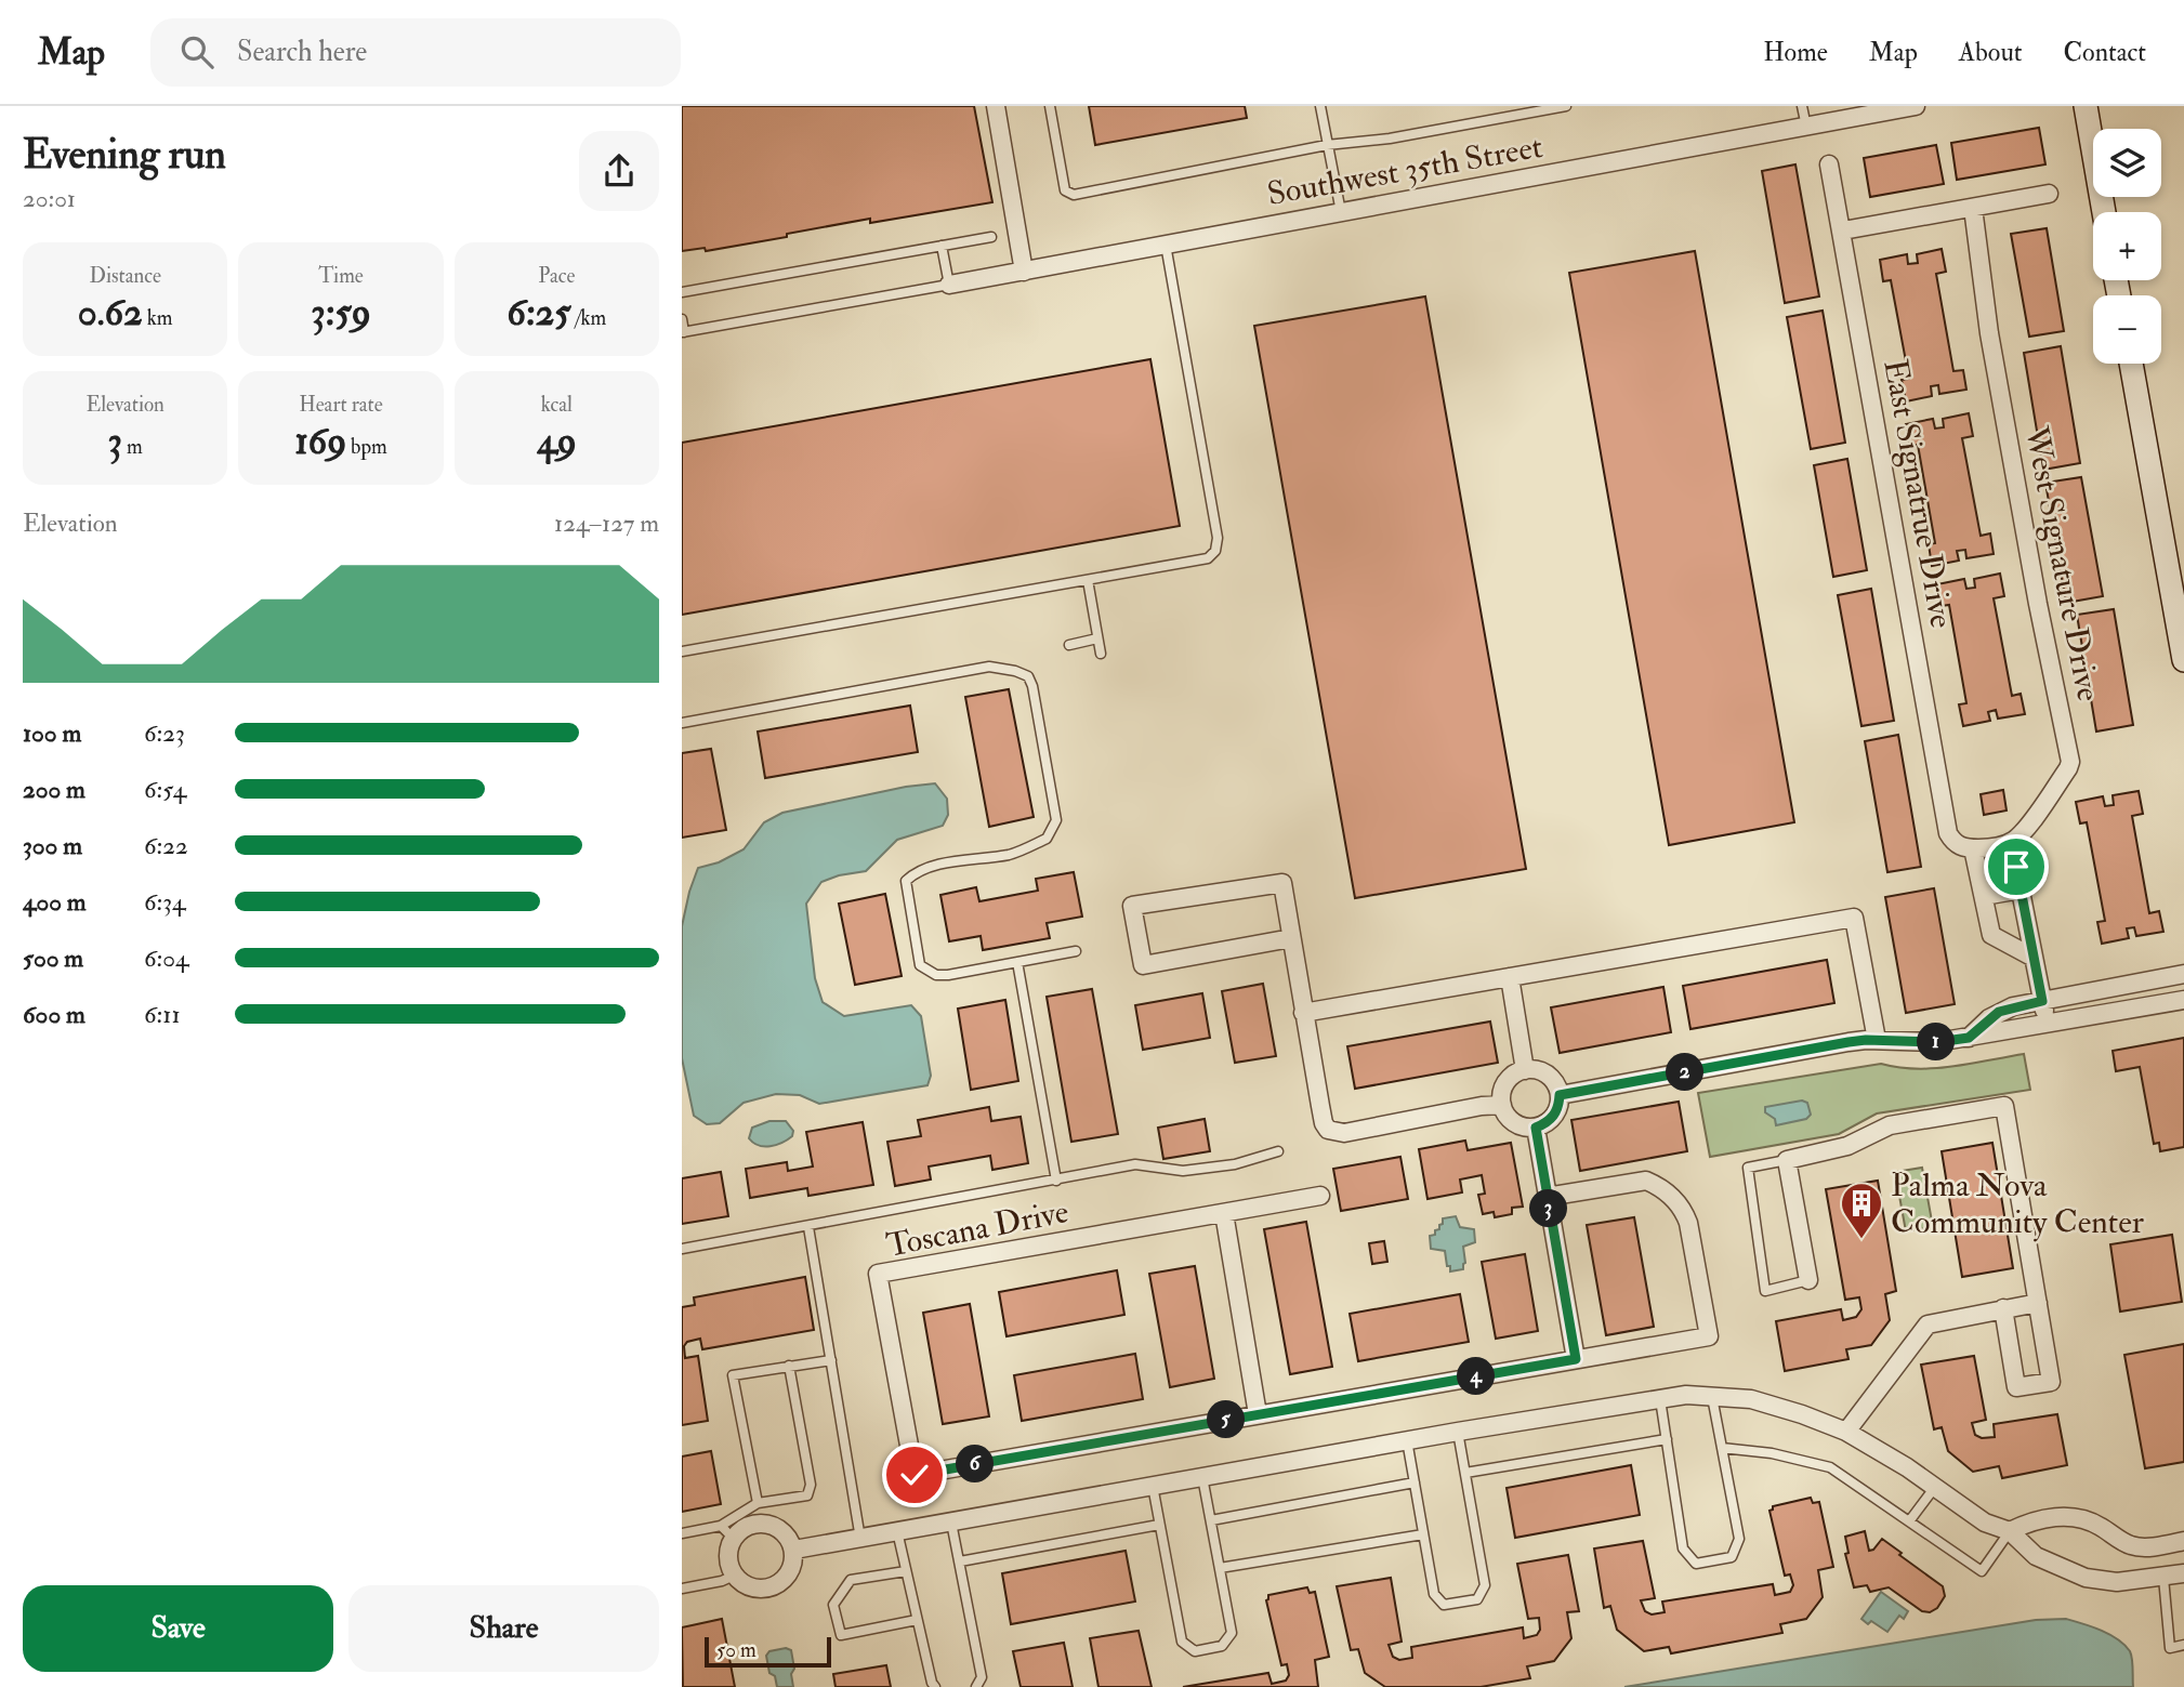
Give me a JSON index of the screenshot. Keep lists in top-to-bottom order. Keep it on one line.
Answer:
{"streets":{"street":["Southwest 35th Street","East Signatrue Drive","West Signature Drive","Toscana Drive"]},"places":{"building":["Palma Nova Community Center"]},"scale_bar":"50 m","page":{"header":"Map","search":"Search here","nav":["Home","Map","About","Contact"],"heading":["Evening run","20:01"],"map_buttons":["+","−"],"stats":[["Distance","0.62 km"],["Time","3:59"],["Pace","6:25 /km"],["Elevation","3 m"],["Heart rate","169 bpm"],["kcal","49"]],"chart":["Elevation","124–127 m"],"list":[{"name":"100 m","note":"6:23"},{"name":"200 m","note":"6:54"},{"name":"300 m","note":"6:22"},{"name":"400 m","note":"6:34"},{"name":"500 m","note":"6:04"},{"name":"600 m","note":"6:11"}],"pins":["1","2","3","4","5","6"],"buttons":["Save","Share"],"scale":"50 m"}}
